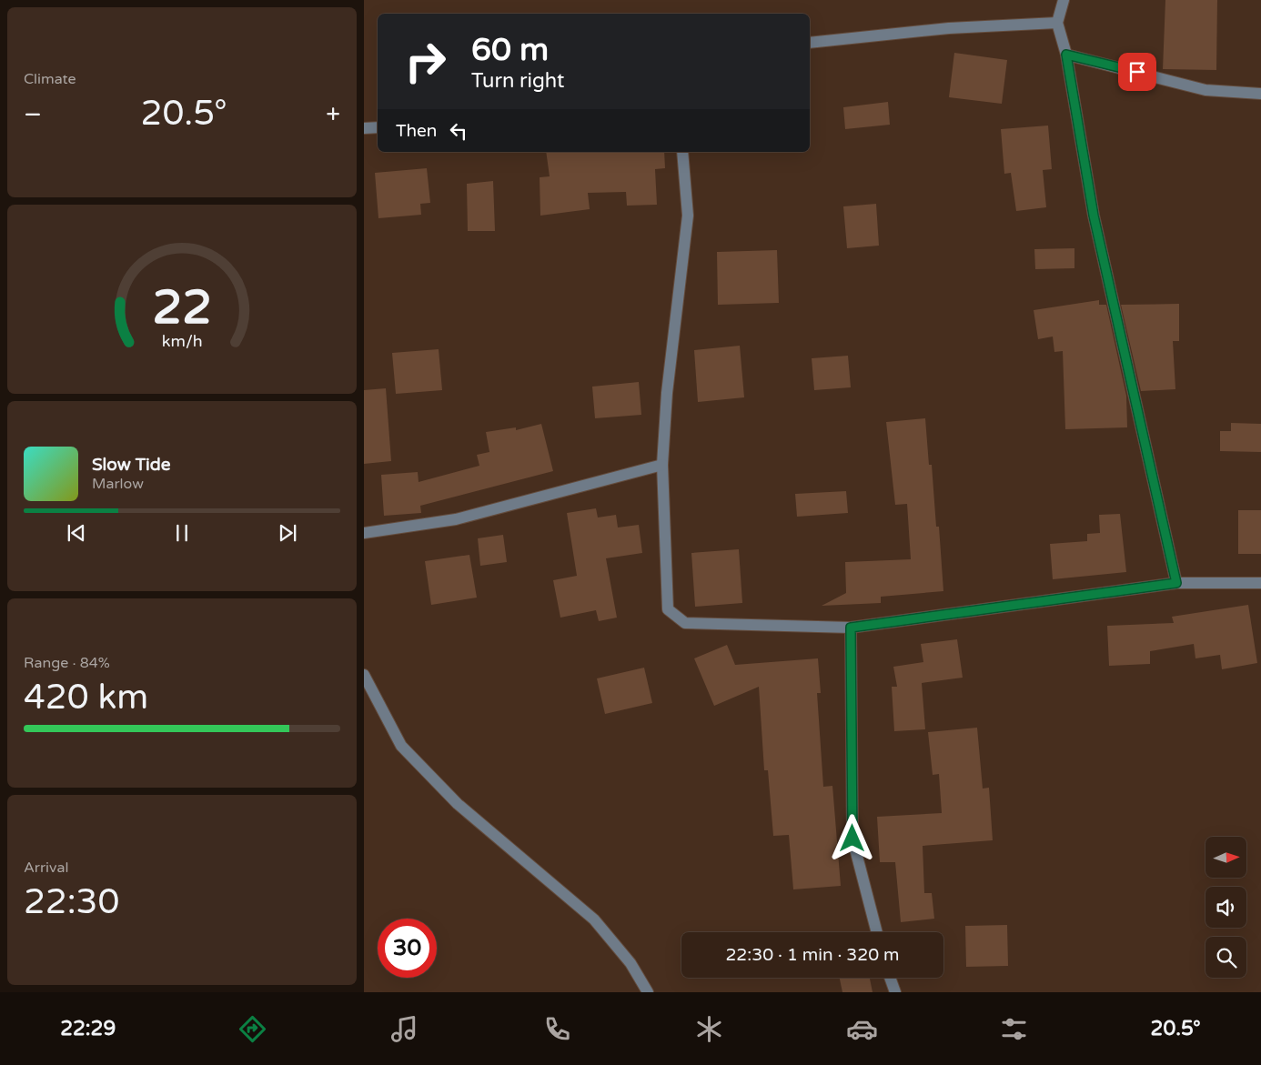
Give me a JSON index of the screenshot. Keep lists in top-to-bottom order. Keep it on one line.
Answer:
{"north":"right","page":{"tile":["Climate",["Range · 84%","420 km"],["Arrival","22:30"]],"turn":["60 m","Turn right"],"heat":["−","20.5°","+"],"then":"Then","song":["Slow Tide","Marlow"],"limit":"30","trip":"22:30 · 1 min · 320 m","tabs":["22:29","20.5°"],"gauge":["22","km/h"]}}
